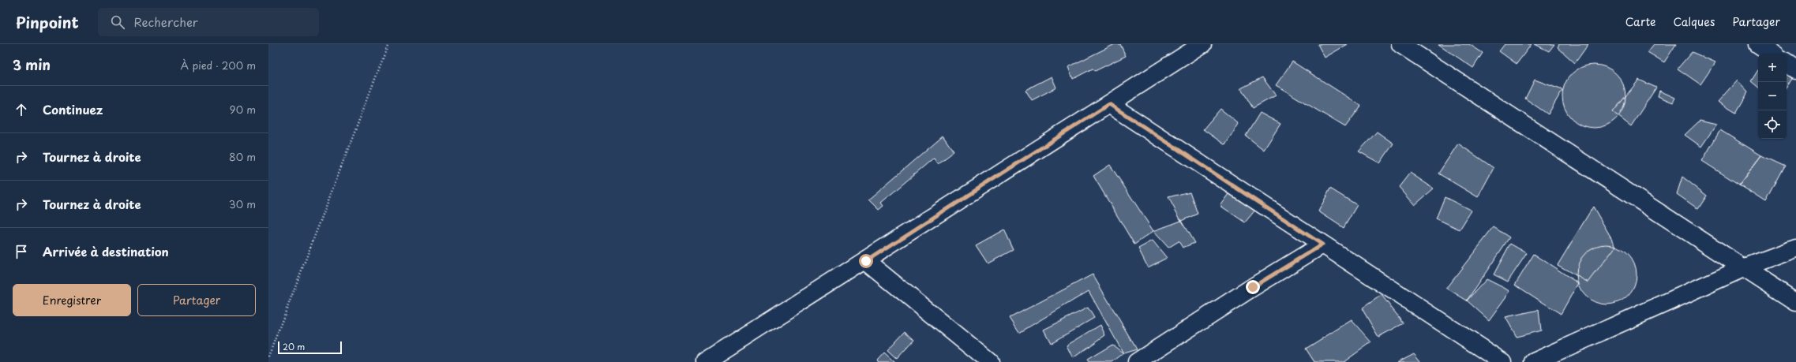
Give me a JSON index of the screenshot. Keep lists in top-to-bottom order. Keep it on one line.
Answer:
{"scale_bar":"20 m","page":{"header":"Pinpoint","search":"Rechercher","nav":["Carte","Calques","Partager"],"heading":["3 min","À pied · 200 m"],"map_buttons":["+","−"],"list":[["Continuez","90 m"],["Tournez à droite","80 m"],["Tournez à droite","30 m"],"Arrivée à destination"],"buttons":["Enregistrer","Partager"],"scale":"20 m"}}
